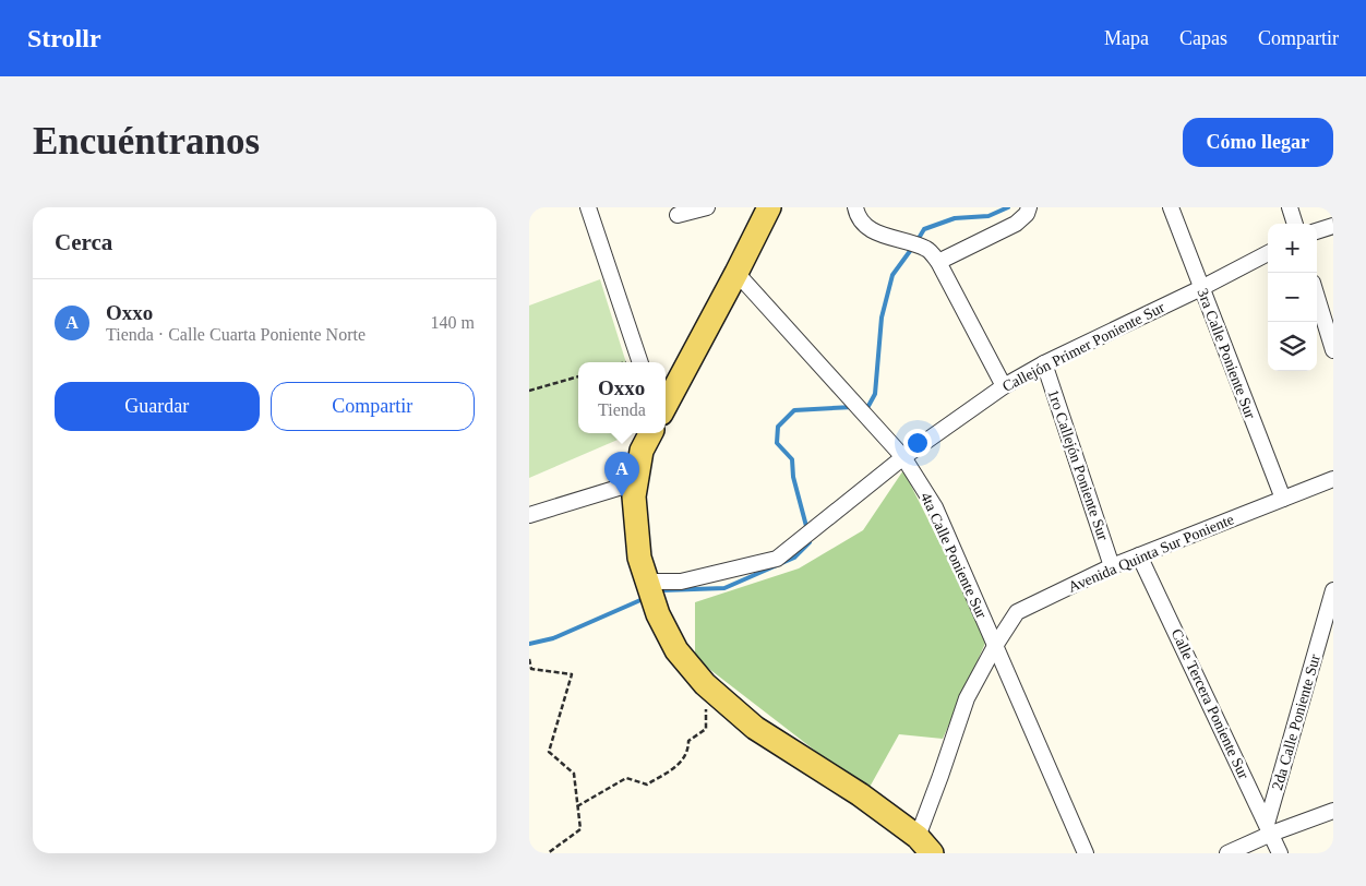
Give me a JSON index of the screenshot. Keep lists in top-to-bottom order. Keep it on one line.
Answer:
{"streets":{"street":["Callejón Primer Poniente Sur","3ra Calle Poniente Sur","1ro Callejón Poniente Sur","Avenida Quinta Sur Poniente","4ta Calle Poniente Sur","Calle Tercera Poniente Sur","2da Calle Poniente Sur"]},"crossings":[["Callejón Primer Poniente Sur","3ra Calle Poniente Sur"],["Callejón Primer Poniente Sur","1ro Callejón Poniente Sur"],["Callejón Primer Poniente Sur","4ta Calle Poniente Sur"],["3ra Calle Poniente Sur","Avenida Quinta Sur Poniente"],["1ro Callejón Poniente Sur","Avenida Quinta Sur Poniente"],["Avenida Quinta Sur Poniente","4ta Calle Poniente Sur"],["Avenida Quinta Sur Poniente","Calle Tercera Poniente Sur"],["Calle Tercera Poniente Sur","2da Calle Poniente Sur"]],"page":{"header":"Strollr","nav":["Mapa","Capas","Compartir"],"buttons":["Cómo llegar",["Guardar","Compartir"]],"title":"Encuéntranos","heading":"Cerca","map_buttons":["+","−"],"list":[{"mark":"A","name":"Oxxo","note":"Tienda · Calle Cuarta Poniente Norte","value":"140 m"}],"popup":["Oxxo","Tienda"],"pins":"A"}}
